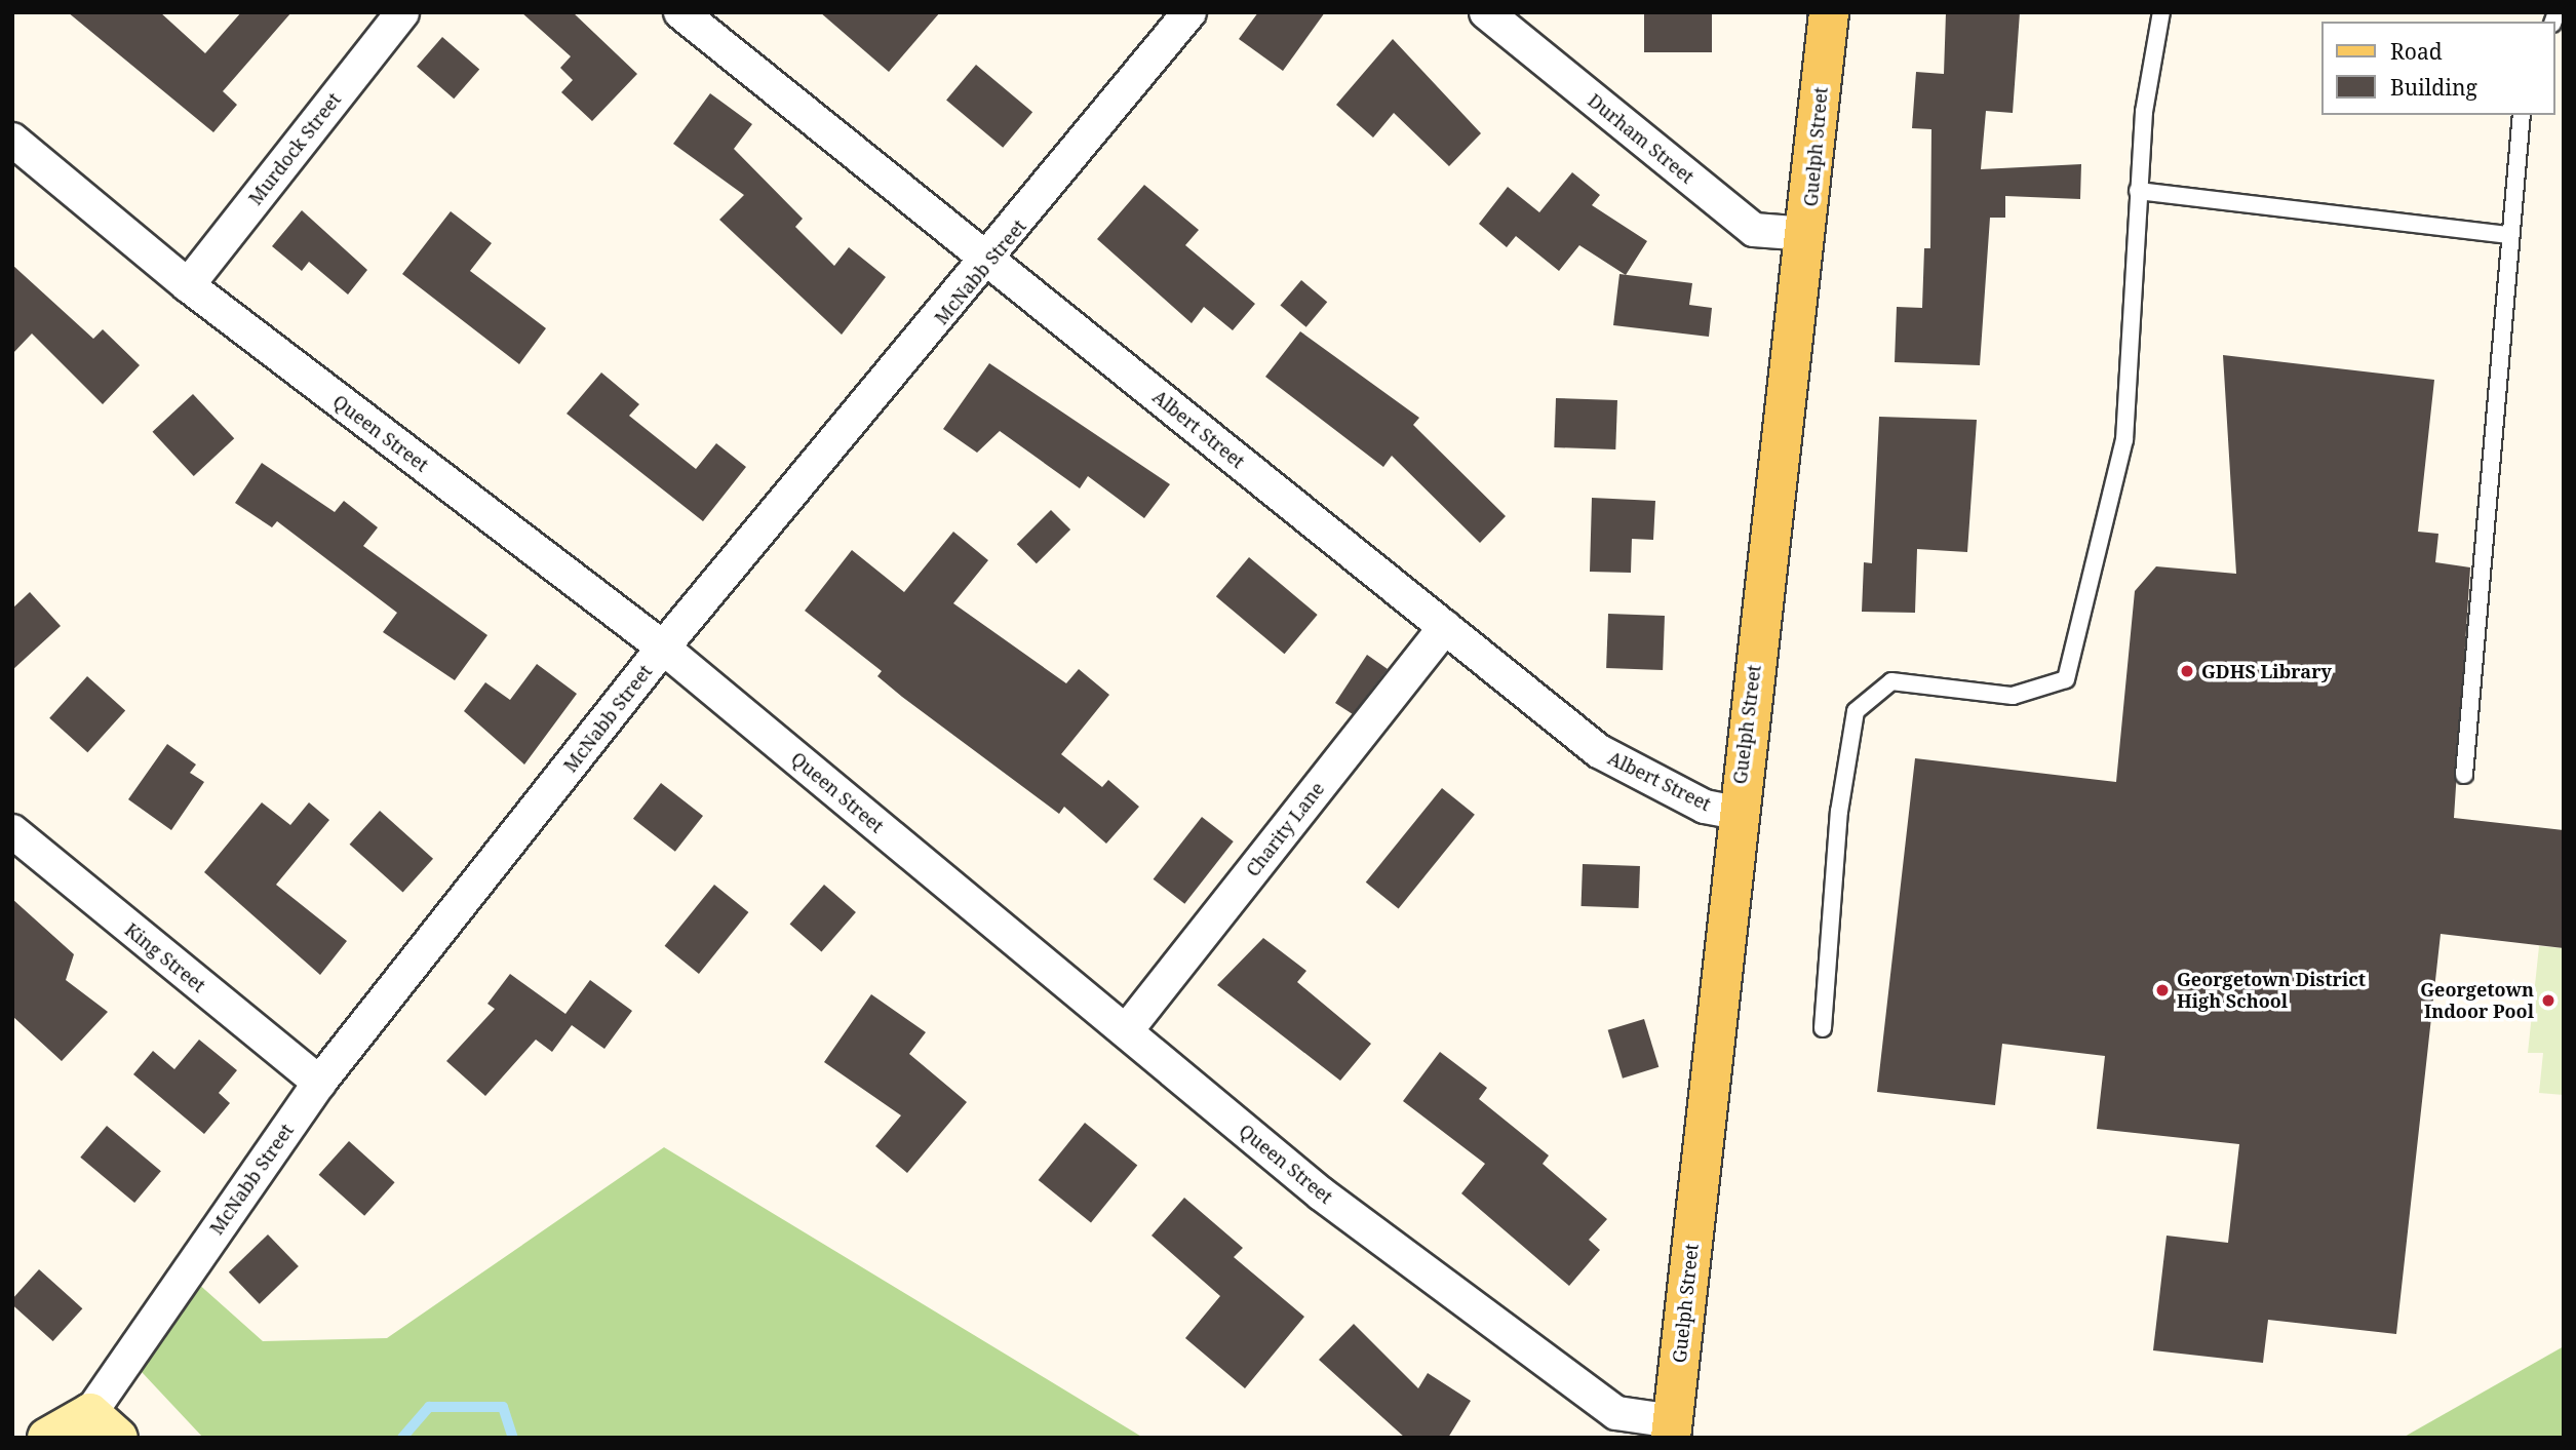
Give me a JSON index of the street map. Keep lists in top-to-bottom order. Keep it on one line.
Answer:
{"streets":{"main road":["Guelph Street"],"street":["Durham Street","Murdock Street","McNabb Street","Albert Street","Queen Street","Charity Lane","King Street"]},"crossings":[["Durham Street","Guelph Street"],["Guelph Street","Albert Street"],["Guelph Street","Queen Street"],["Murdock Street","Queen Street"],["McNabb Street","Albert Street"],["McNabb Street","Queen Street"],["McNabb Street","King Street"],["Albert Street","Charity Lane"],["Queen Street","Charity Lane"]],"places":["GDHS Library","Georgetown District High School","Georgetown Indoor Pool"],"legend":["Road","Building"]}
